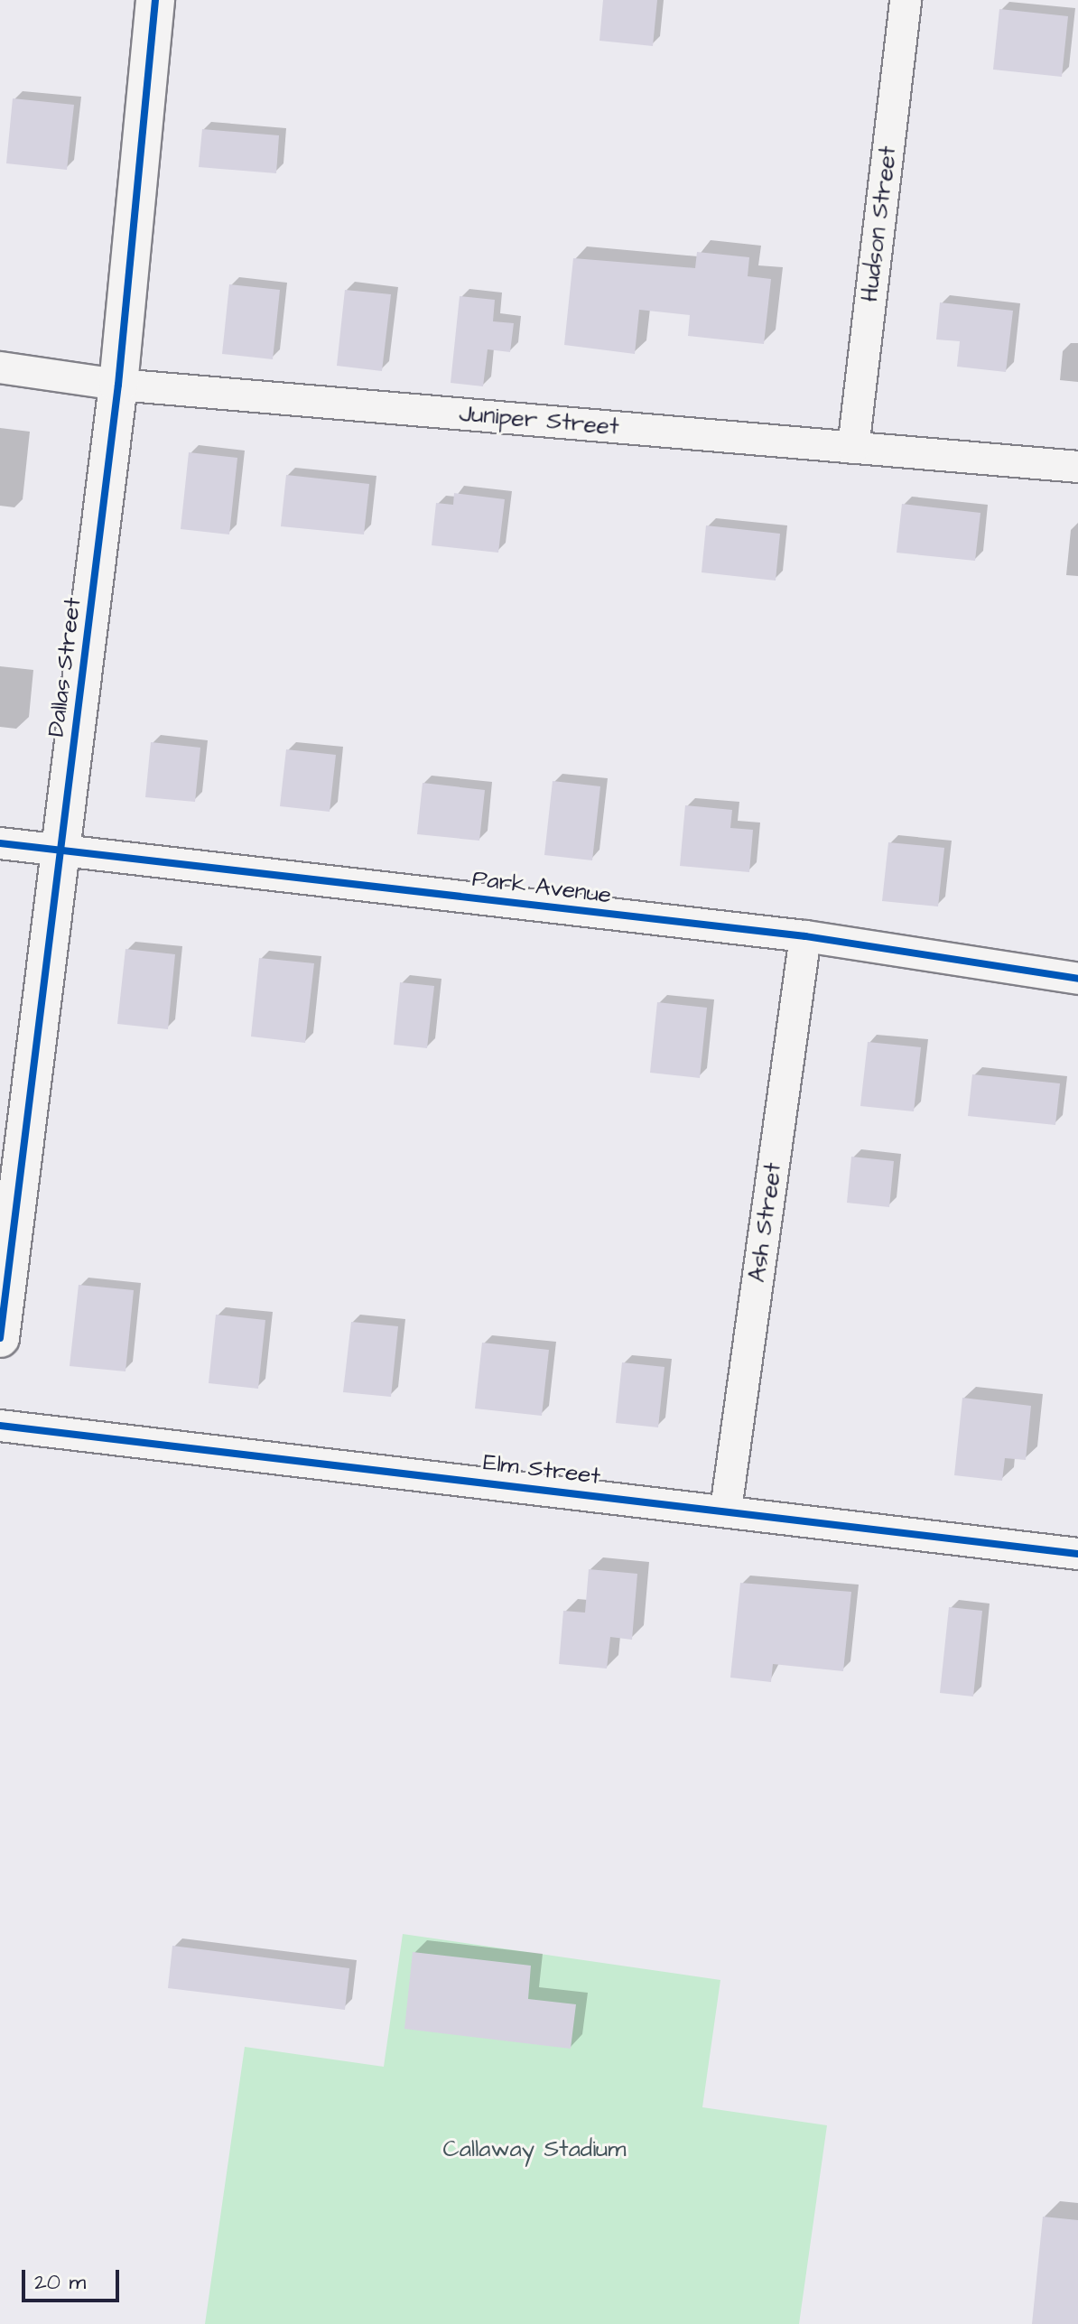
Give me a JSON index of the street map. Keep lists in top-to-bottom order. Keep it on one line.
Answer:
{"streets":{"street":["Hudson Street","Juniper Street","Dallas Street","Park Avenue","Ash Street","Elm Street"]},"crossings":[["Hudson Street","Juniper Street"],["Juniper Street","Dallas Street"],["Dallas Street","Park Avenue"],["Park Avenue","Ash Street"],["Ash Street","Elm Street"]],"parks":["Callaway Stadium"],"scale_bar":"20 m"}
